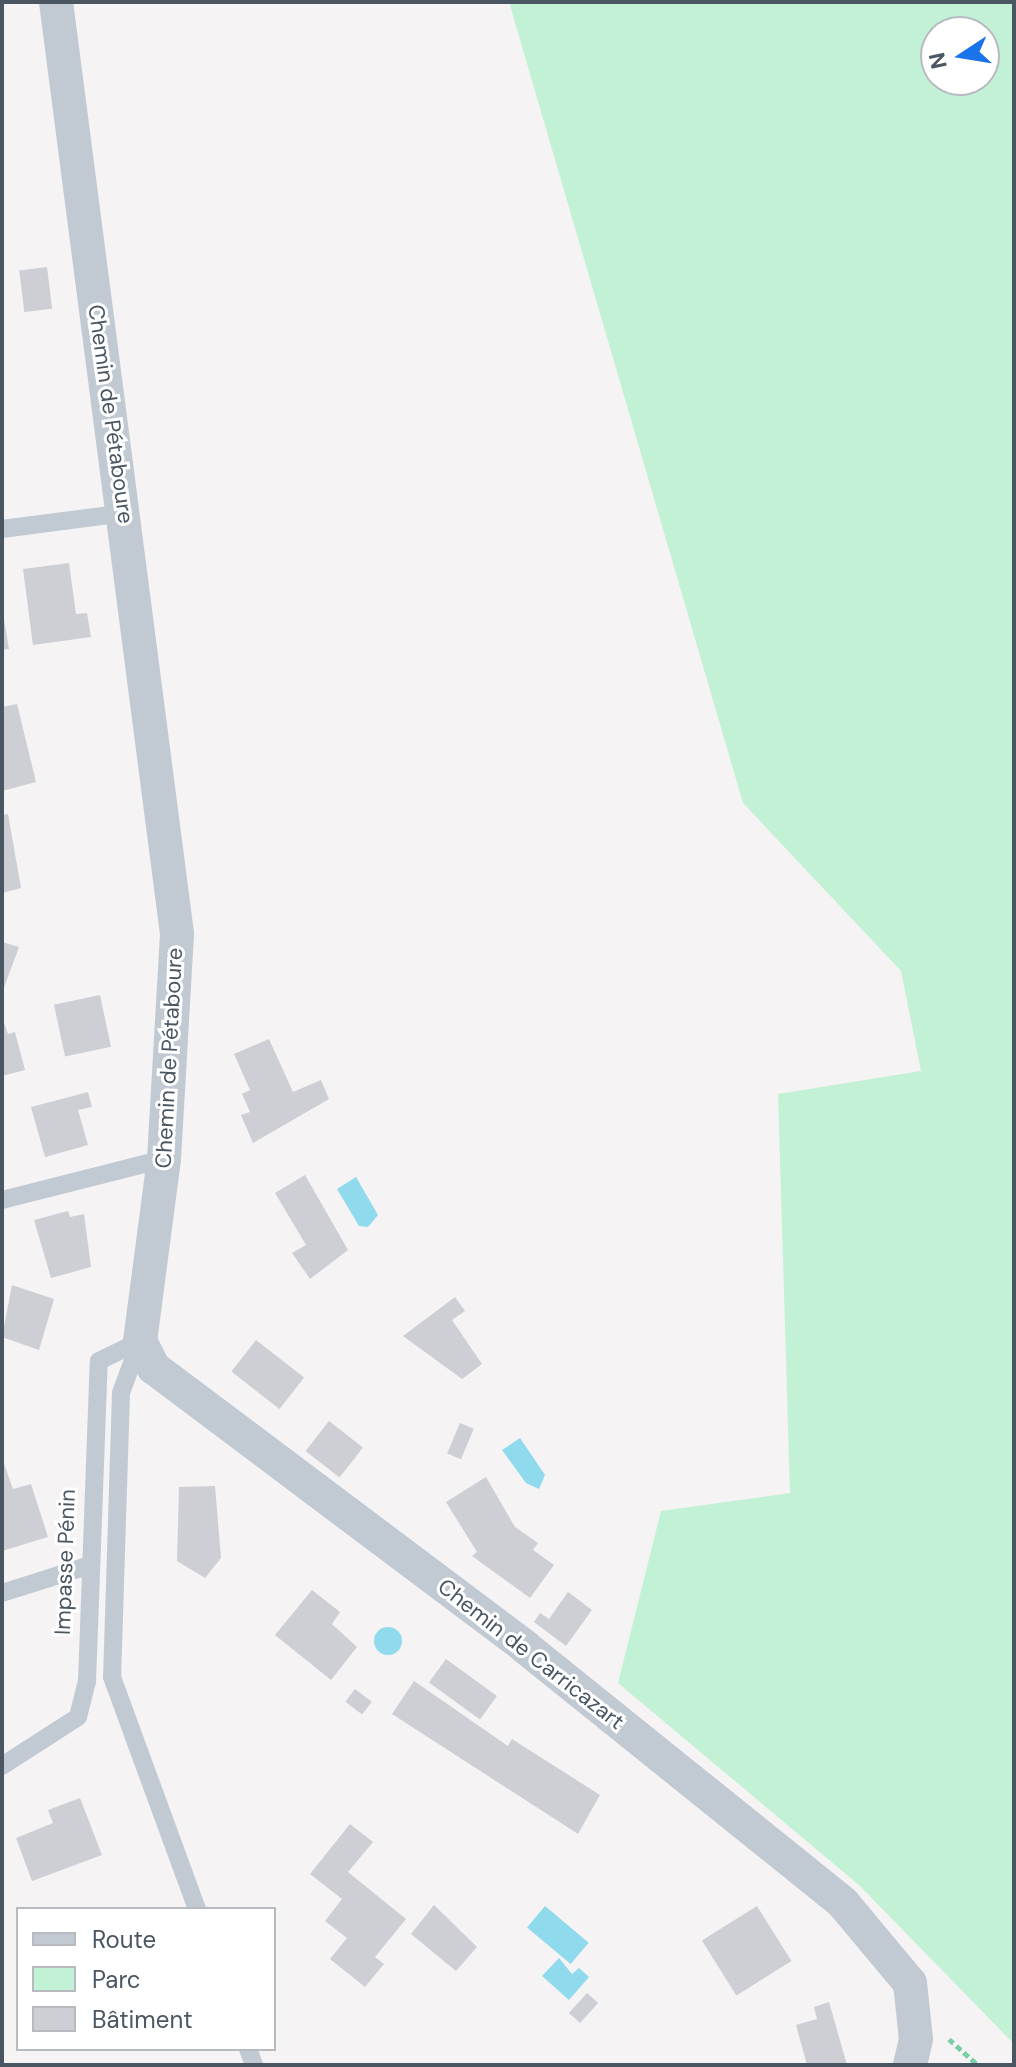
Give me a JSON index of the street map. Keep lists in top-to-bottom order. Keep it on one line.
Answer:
{"streets":{"street":["Chemin de Pétaboure","Chemin de Carricazart"],"lane":["Impasse Pénin"]},"crossings":[["Chemin de Pétaboure","Impasse Pénin"],["Chemin de Pétaboure","Chemin de Carricazart"],["Impasse Pénin","Chemin de Carricazart"]],"legend":["Route","Parc","Bâtiment"],"north":"left"}
